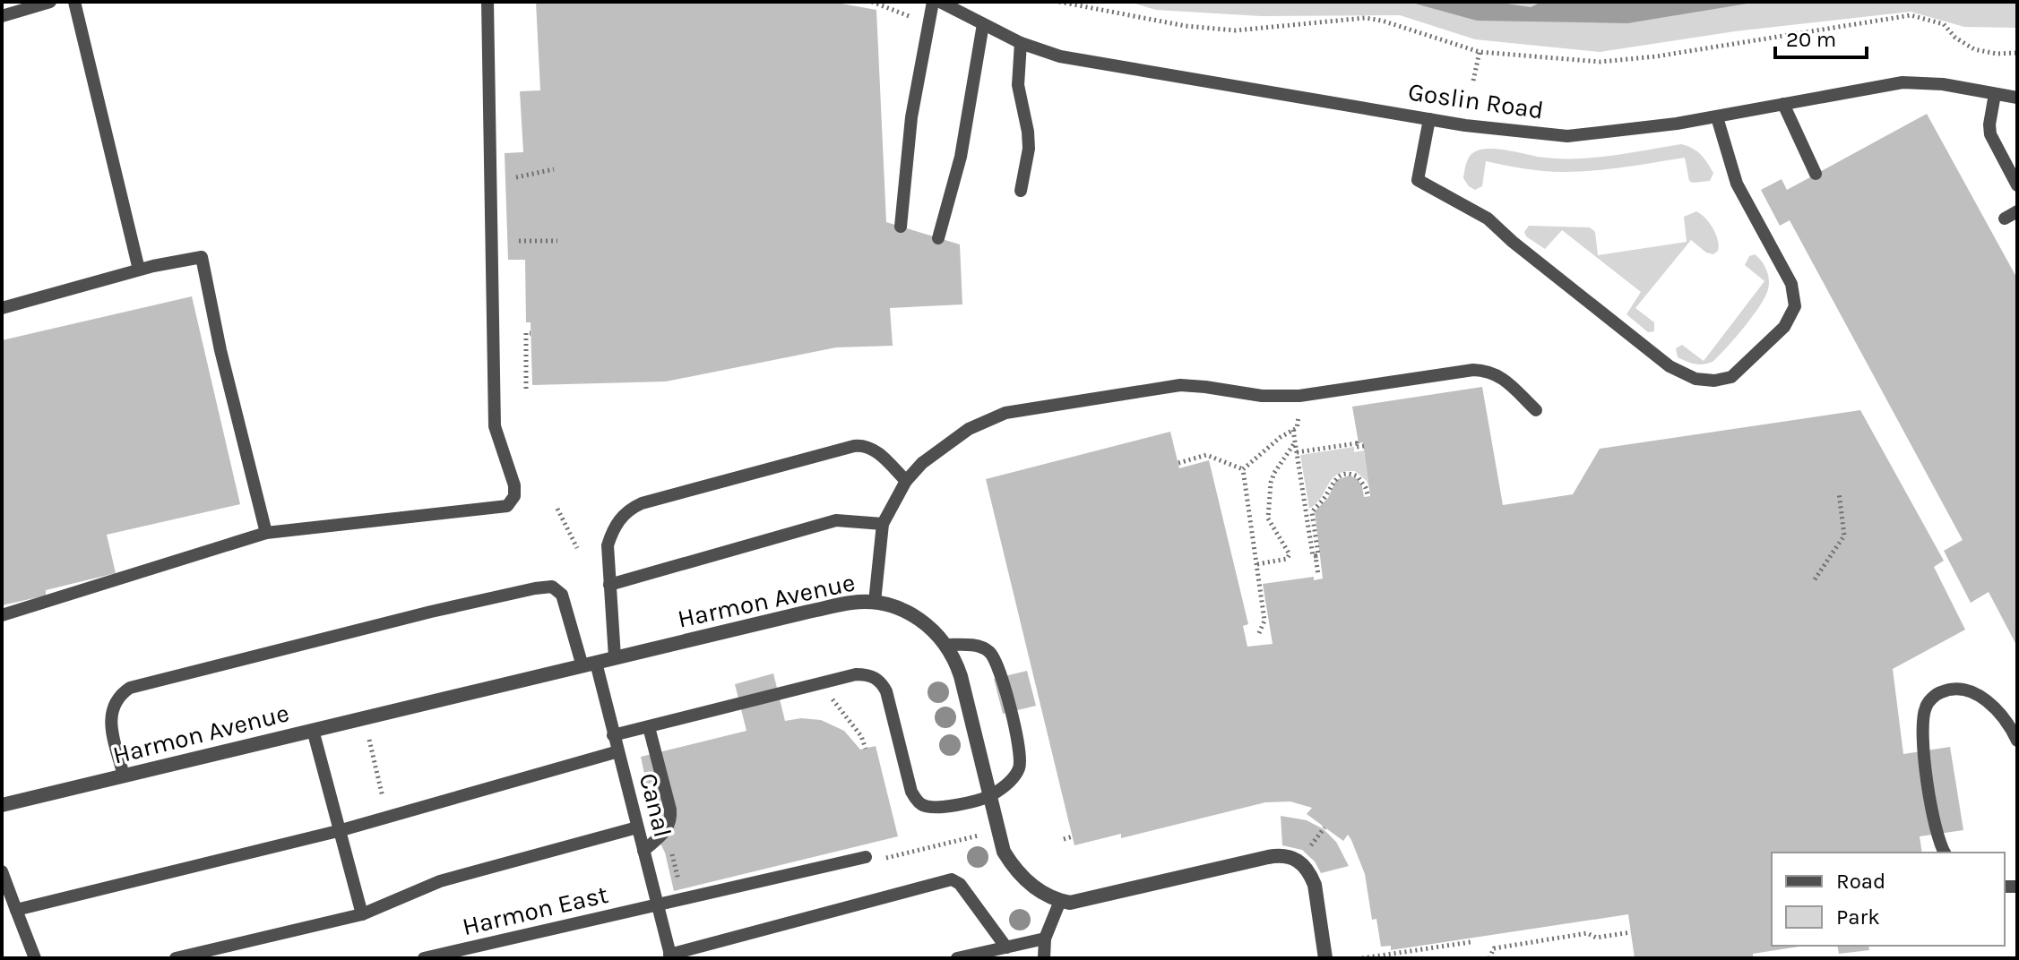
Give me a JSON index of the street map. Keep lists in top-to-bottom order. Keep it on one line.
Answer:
{"streets":{"street":["Harmon Avenue"],"lane":["Goslin Road","Canal","Harmon East"]},"crossings":[["Harmon Avenue","Canal"],["Canal","Harmon East"]],"legend":["Road","Park"],"scale_bar":"20 m"}
